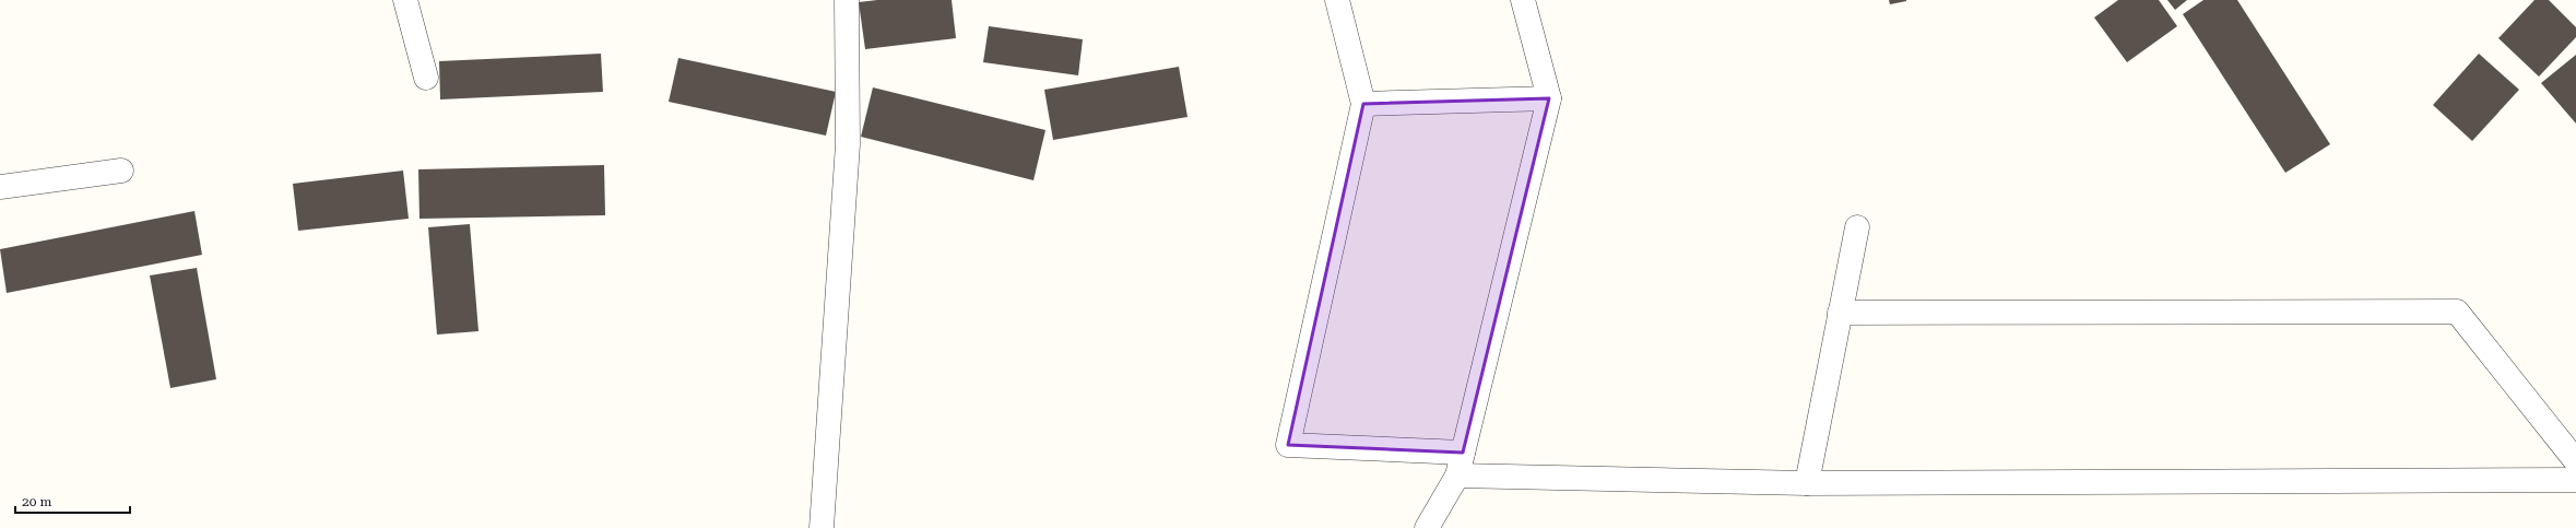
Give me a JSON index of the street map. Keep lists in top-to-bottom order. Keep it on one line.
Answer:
{"scale_bar":"20 m"}
